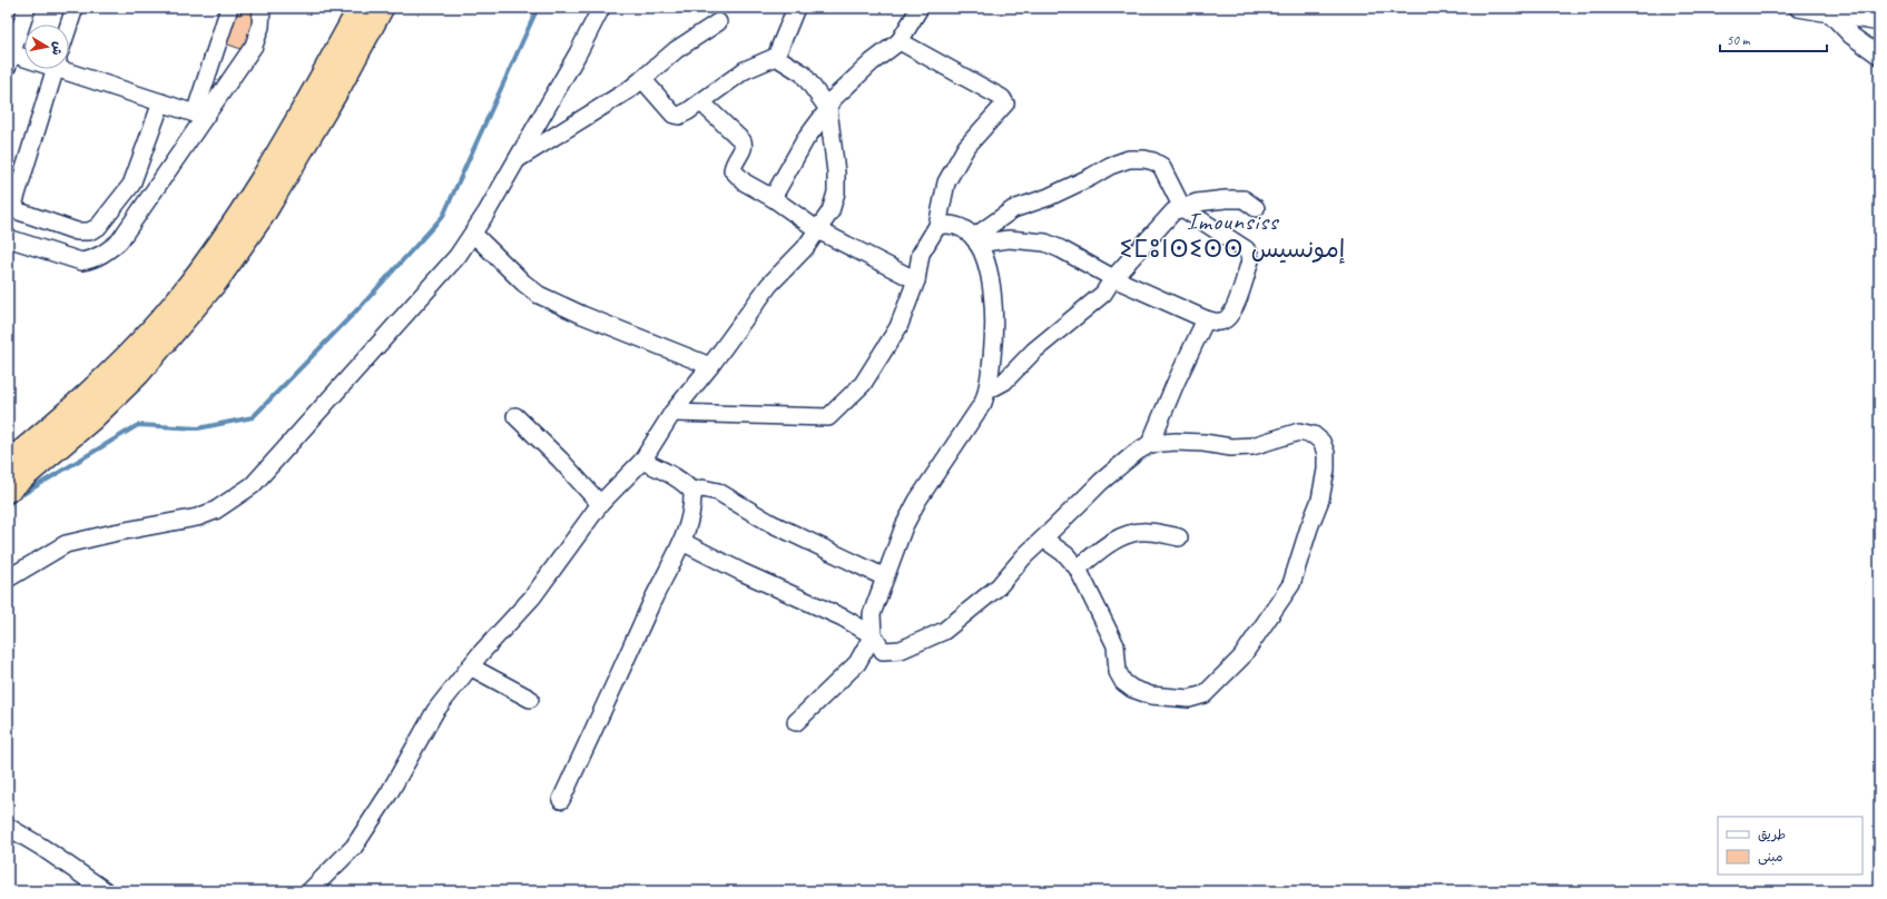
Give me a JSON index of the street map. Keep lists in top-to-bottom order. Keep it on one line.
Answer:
{"districts":["Imounsiss ⵉⵎⵓⵏⵙⵉⵙⵙ إمونسيس"],"legend":["طريق","مبنى"],"scale_bar":"50 m","north":"right"}
